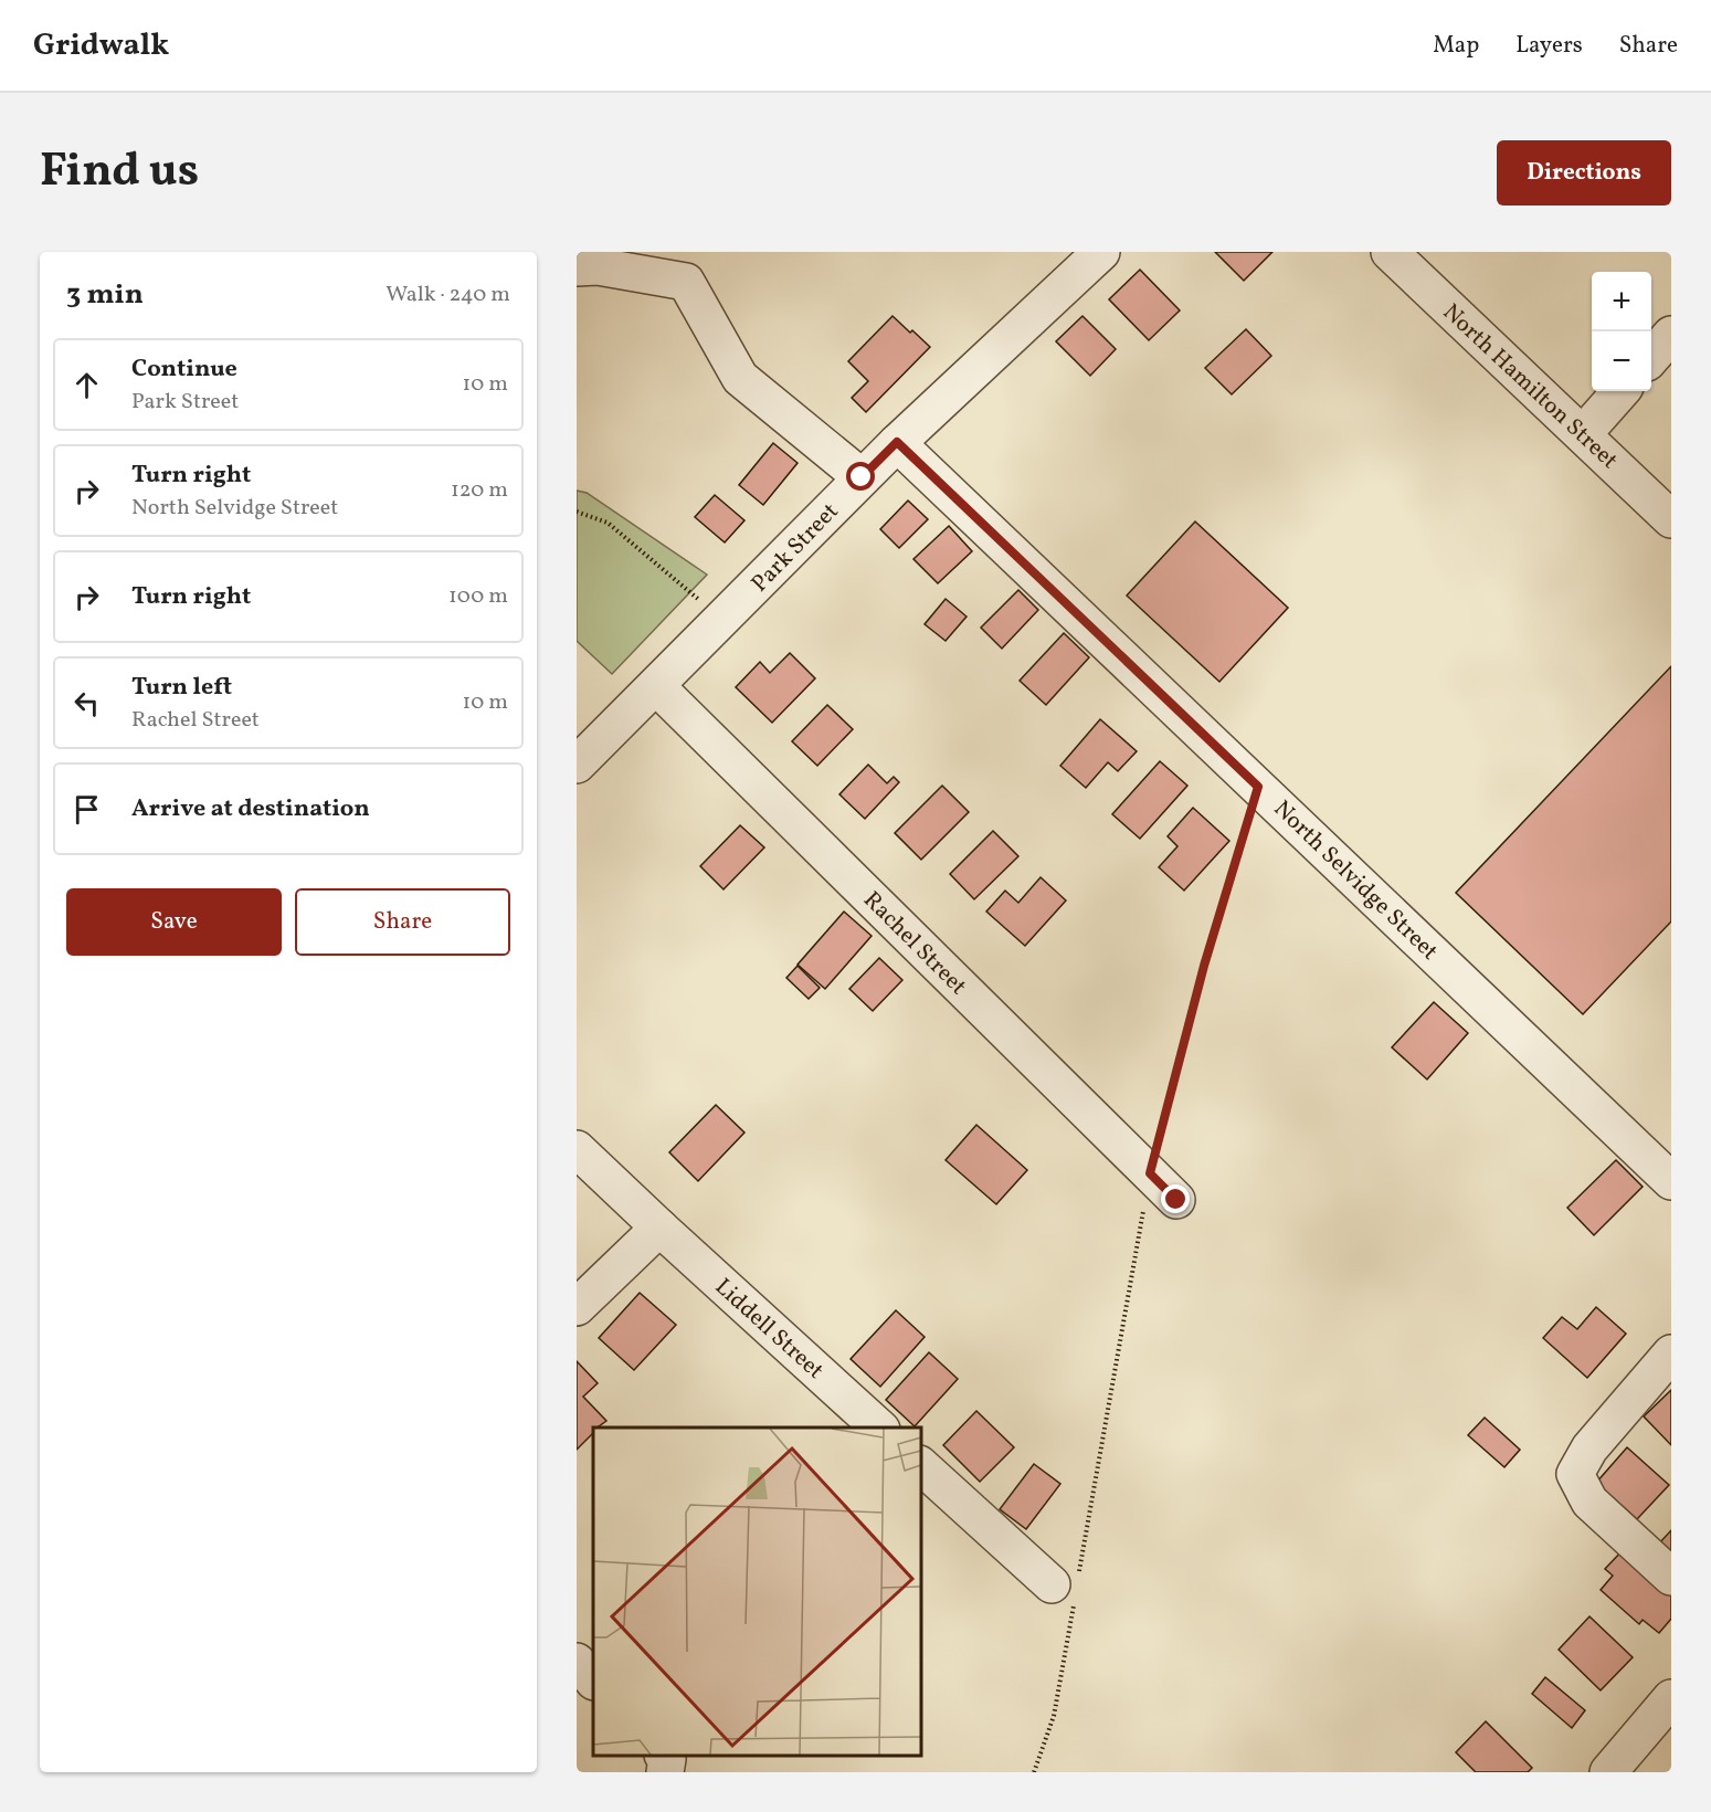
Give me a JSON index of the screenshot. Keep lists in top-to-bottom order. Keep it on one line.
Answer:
{"streets":{"street":["North Hamilton Street","Park Street","North Selvidge Street","Rachel Street","Liddell Street"]},"crossings":[["Park Street","North Selvidge Street"],["Park Street","Rachel Street"]],"page":{"header":"Gridwalk","nav":["Map","Layers","Share"],"title":"Find us","buttons":["Directions",["Save","Share"]],"heading":["3 min","Walk · 240 m"],"map_buttons":["+","−"],"list":[["Continue","Park Street","10 m"],["Turn right","North Selvidge Street","120 m"],["Turn right","100 m"],["Turn left","Rachel Street","10 m"],"Arrive at destination"]}}
